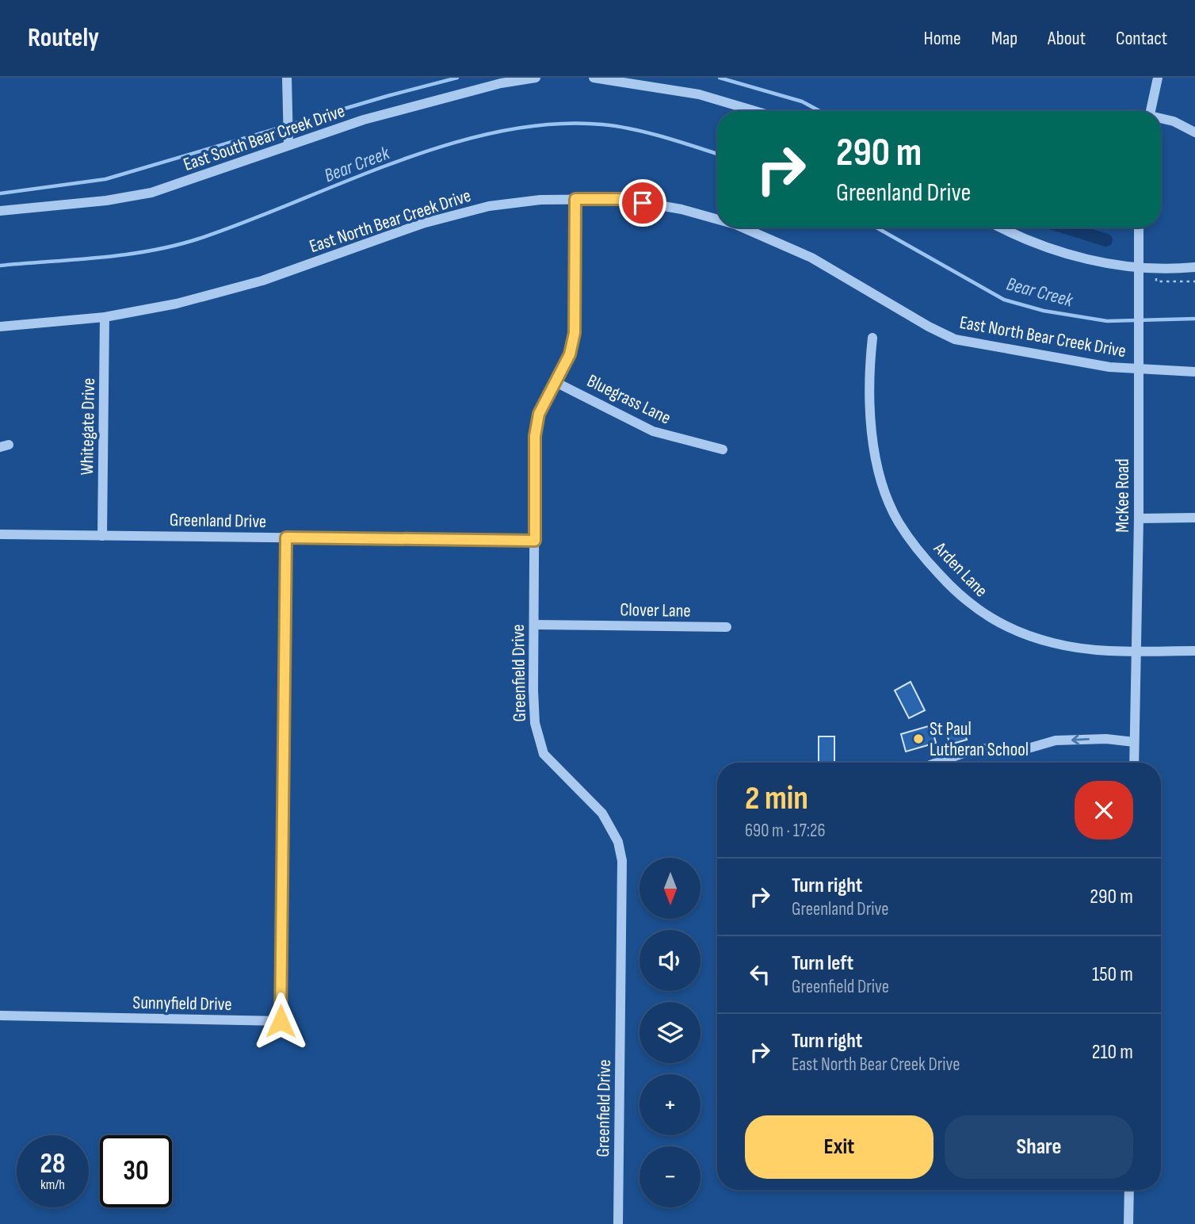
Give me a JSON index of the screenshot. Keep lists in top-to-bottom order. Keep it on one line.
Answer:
{"streets":{"street":["East South Bear Creek Drive","East North Bear Creek Drive","Bluegrass Lane","Whitegate Drive","McKee Road","Greenland Drive","Arden Lane","Clover Lane","Greenfield Drive","Sunnyfield Drive"]},"crossings":[["East North Bear Creek Drive","Whitegate Drive"],["East North Bear Creek Drive","McKee Road"],["East North Bear Creek Drive","Greenfield Drive"],["Bluegrass Lane","Greenfield Drive"],["Whitegate Drive","Greenland Drive"],["McKee Road","Arden Lane"],["Greenland Drive","Greenfield Drive"],["Greenland Drive","Sunnyfield Drive"],["Clover Lane","Greenfield Drive"]],"water":["Bear Creek"],"places":["St Paul Lutheran School"],"north":"bottom","page":{"header":"Routely","nav":["Home","Map","About","Contact"],"turn":["290 m","Greenland Drive"],"heading":["2 min","690 m · 17:26"],"list":[{"name":"Turn right","note":"Greenland Drive","value":"290 m"},{"name":"Turn left","note":"Greenfield Drive","value":"150 m"},{"name":"Turn right","note":"East North Bear Creek Drive","value":"210 m"}],"map_buttons":["+","−"],"buttons":["Exit","Share"],"speed":"28 km/h","limit":"30"}}
